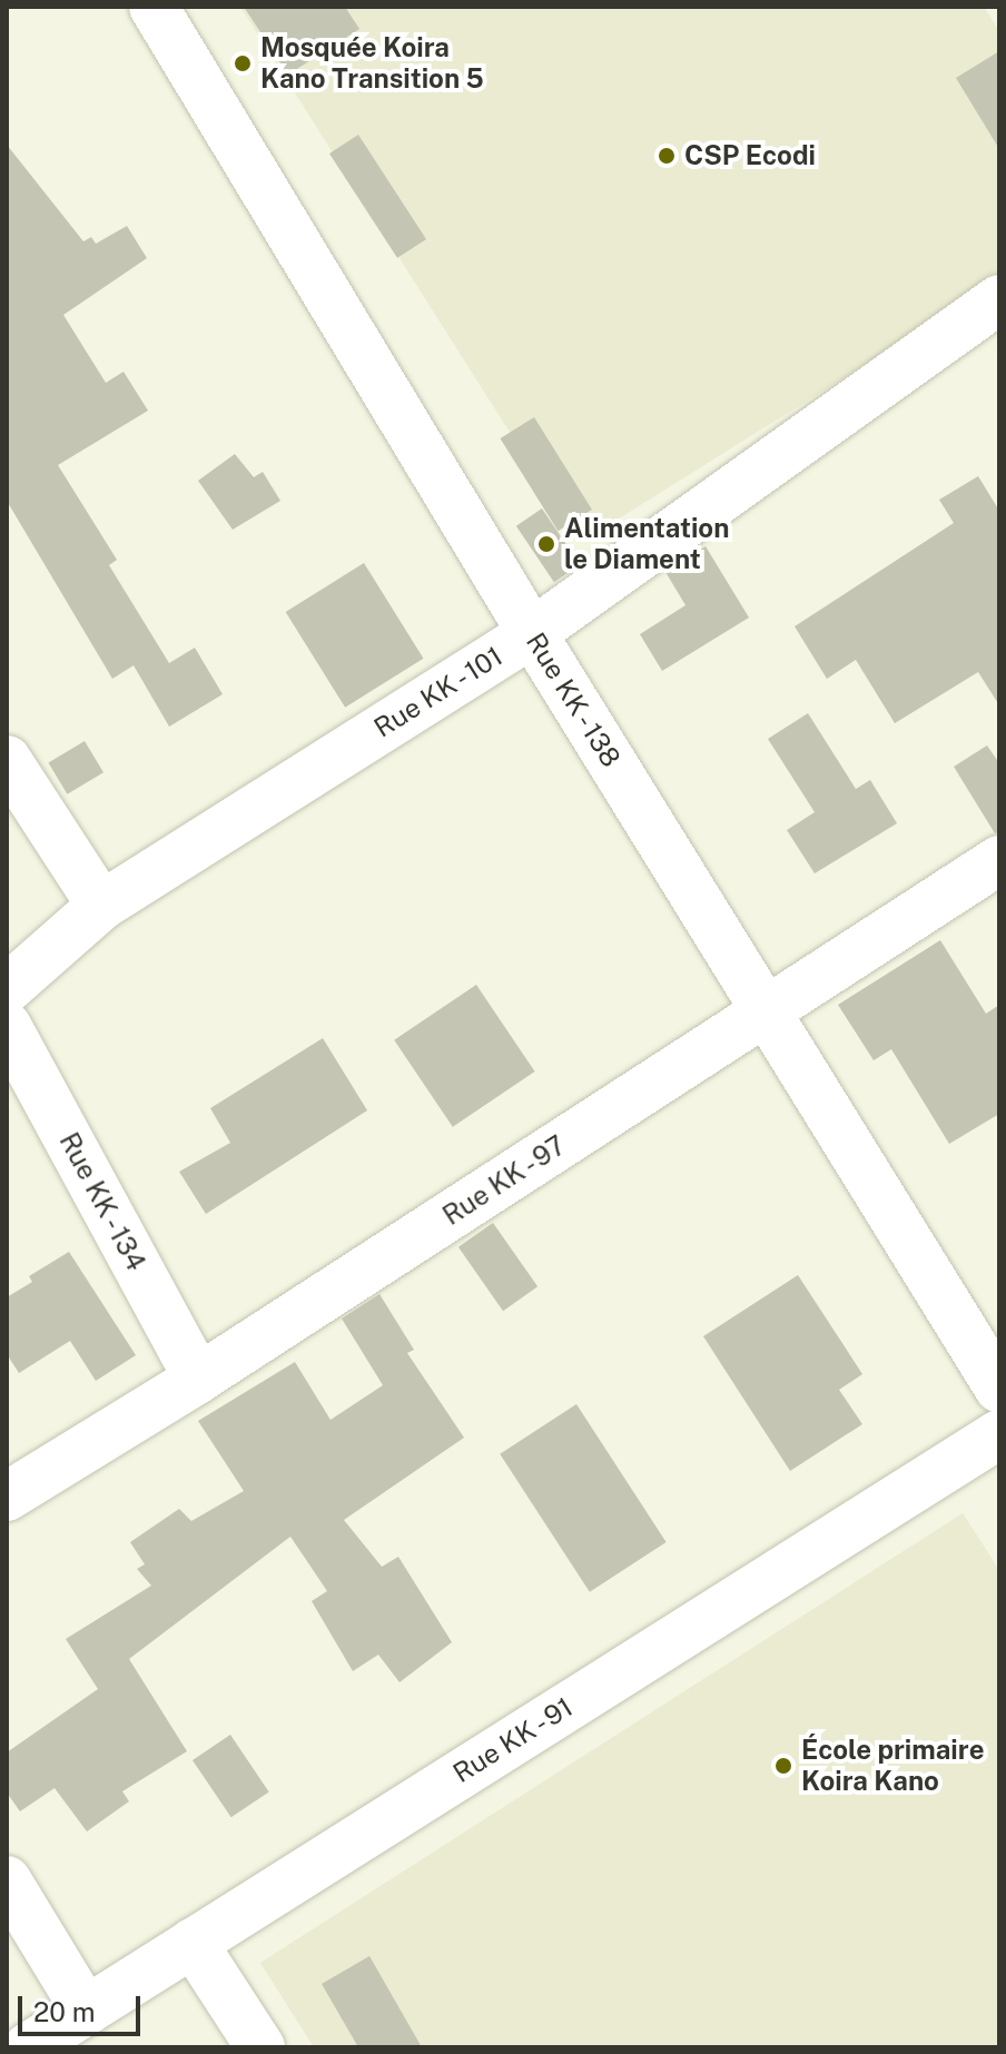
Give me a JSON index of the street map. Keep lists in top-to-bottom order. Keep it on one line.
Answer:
{"streets":{"street":["Rue KK - 101","Rue KK - 138","Rue KK - 97","Rue KK - 134","Rue KK - 91"]},"crossings":[["Rue KK - 101","Rue KK - 138"],["Rue KK - 138","Rue KK - 97"],["Rue KK - 97","Rue KK - 134"]],"places":["Mosquée Koira Kano Transition 5","CSP Ecodi","Alimentation le Diament","École primaire Koira Kano"],"scale_bar":"20 m"}
